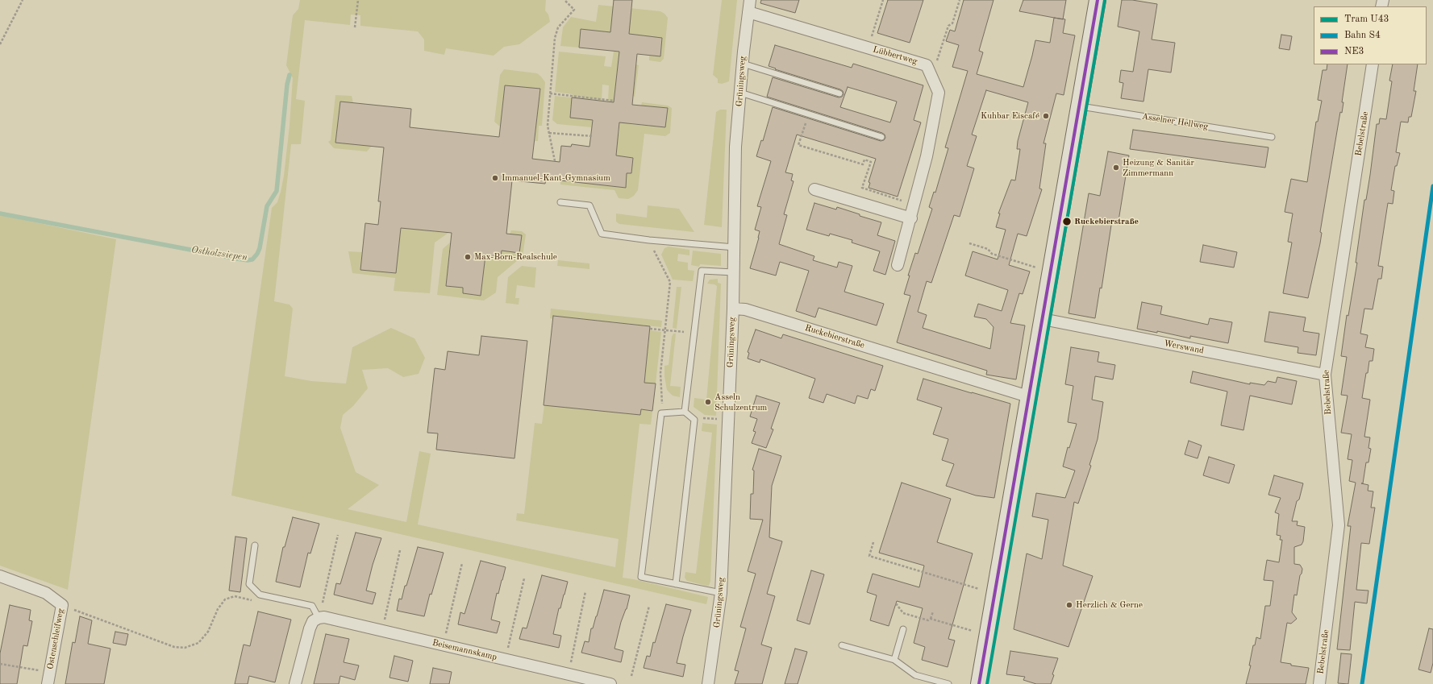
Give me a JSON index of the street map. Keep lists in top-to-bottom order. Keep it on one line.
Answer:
{"streets":{"street":["Lübbertweg","Grüningsweg","Bebelstraße","Ruckebierstraße","Werswand","Ostenschleifweg","Beisemannskamp"],"lane":["Asselner Hellweg"]},"crossings":[["Lübbertweg","Grüningsweg"],["Grüningsweg","Ruckebierstraße"],["Bebelstraße","Werswand"]],"water":["Ostholzsiepen"],"places":["Kuhbar Eiscafé","Heizung & Sanitär Zimmermann","Immanuel-Kant-Gymnasium","Ruckebierstraße","Max-Born-Realschule","Asseln Schulzentrum","Herzlich & Gerne"],"lines":["tram line U43","transit line NE3","rail line S4"],"legend":["Tram U43","Bahn S4","NE3"]}
